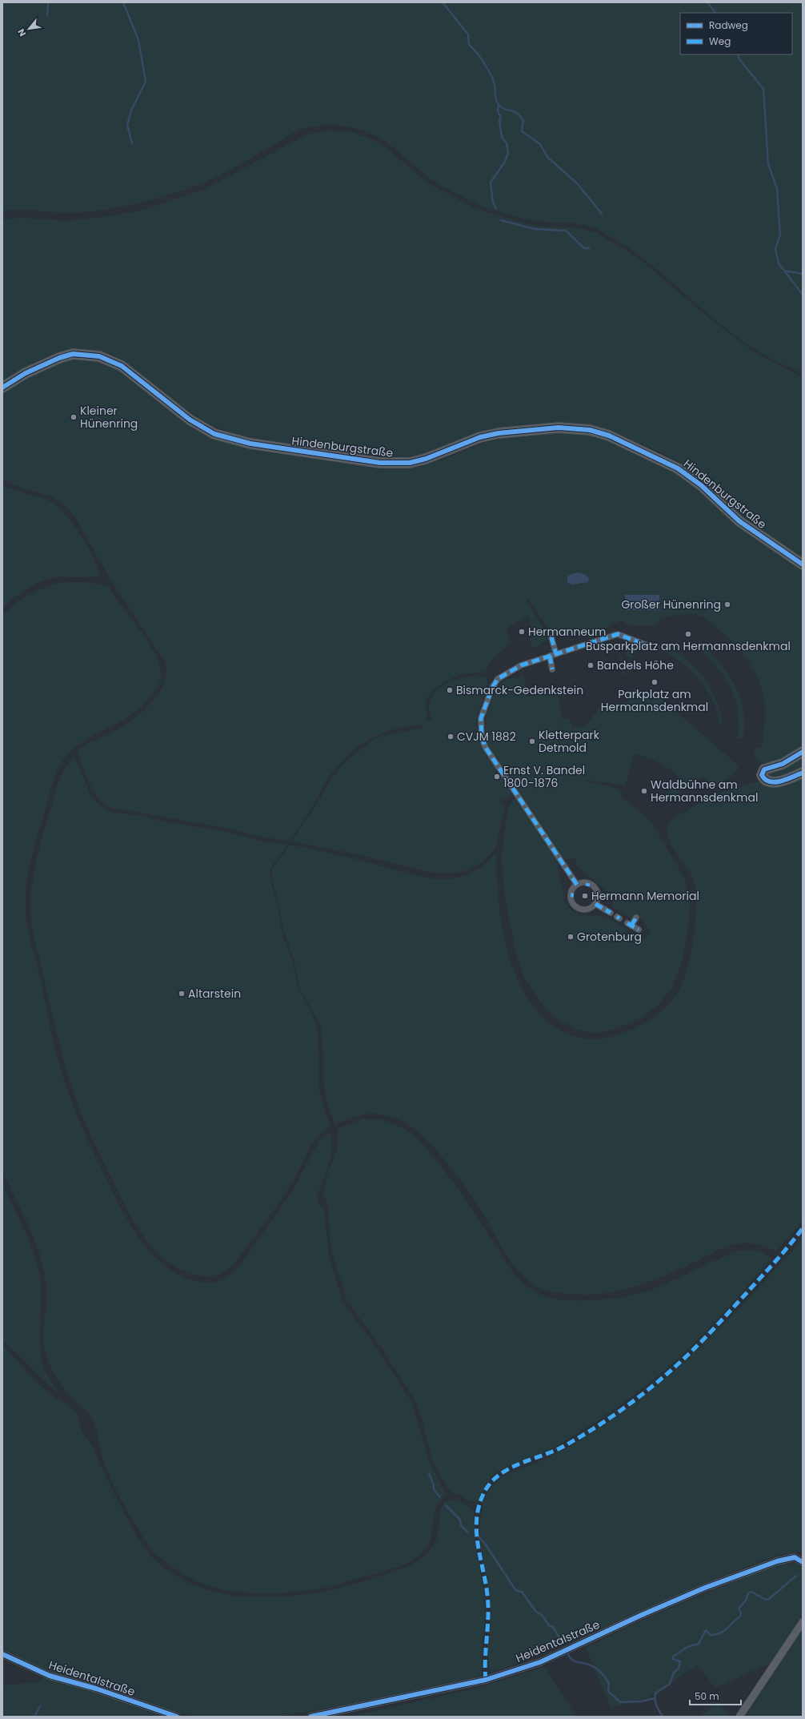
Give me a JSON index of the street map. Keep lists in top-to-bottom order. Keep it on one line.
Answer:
{"streets":{"main road":["Hindenburgstraße"],"street":["Heidentalstraße"]},"places":["Kleiner Hünenring","Großer Hünenring","Hermanneum","Busparkplatz am Hermannsdenkmal","Bandels Höhe","Parkplatz am Hermannsdenkmal","Bismarck-Gedenkstein","CVJM 1882","Kletterpark Detmold","Ernst V. Bandel 1800-1876","Waldbühne am Hermannsdenkmal","Hermann Memorial","Grotenburg","Altarstein"],"legend":["Radweg","Weg"],"scale_bar":"50 m","north":"bottom left"}
